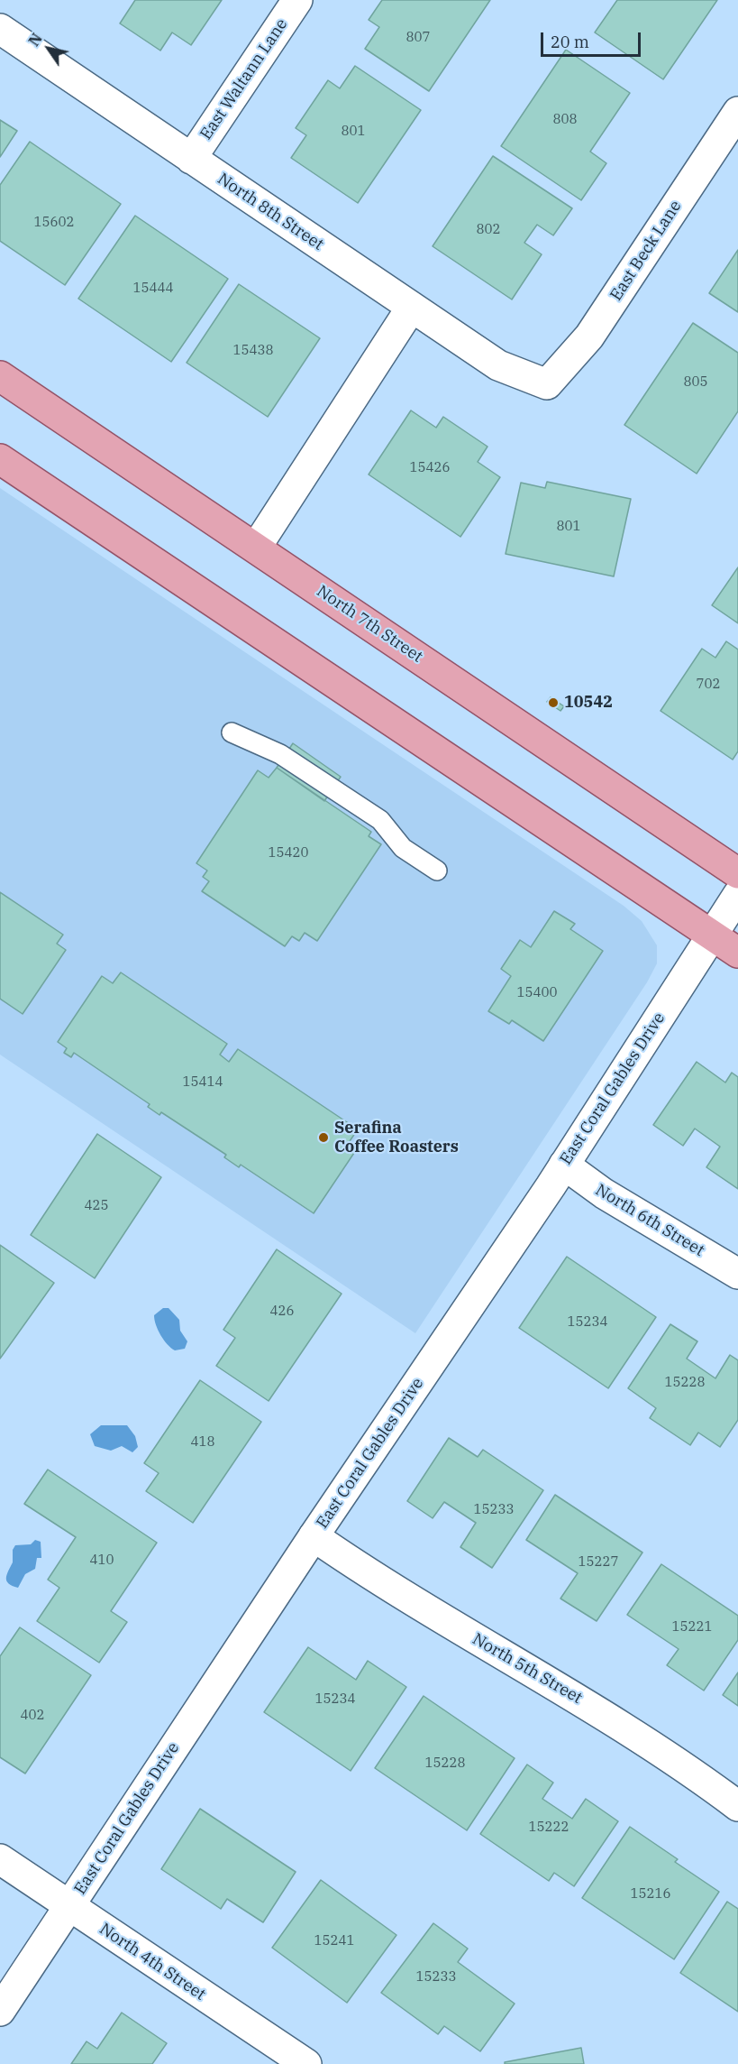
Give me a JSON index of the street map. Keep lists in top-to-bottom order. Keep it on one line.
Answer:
{"streets":{"main road":["North 7th Street"],"street":["East Waltann Lane","North 8th Street","East Beck Lane","East Coral Gables Drive","North 6th Street","North 5th Street","North 4th Street"]},"crossings":[["East Waltann Lane","North 8th Street"],["North 8th Street","East Beck Lane"],["East Coral Gables Drive","North 6th Street"],["East Coral Gables Drive","North 5th Street"],["East Coral Gables Drive","North 4th Street"]],"places":["10542","Serafina Coffee Roasters"],"house_numbers":["807","808","801","15602","802","15444","15438","805","15426","801","702","15420","15400","15414","425","426","15234","15228","418","15233","410","15227","15221","15234","402","15228","15222","15216","15241","15233"],"scale_bar":"20 m","north":"top left"}
